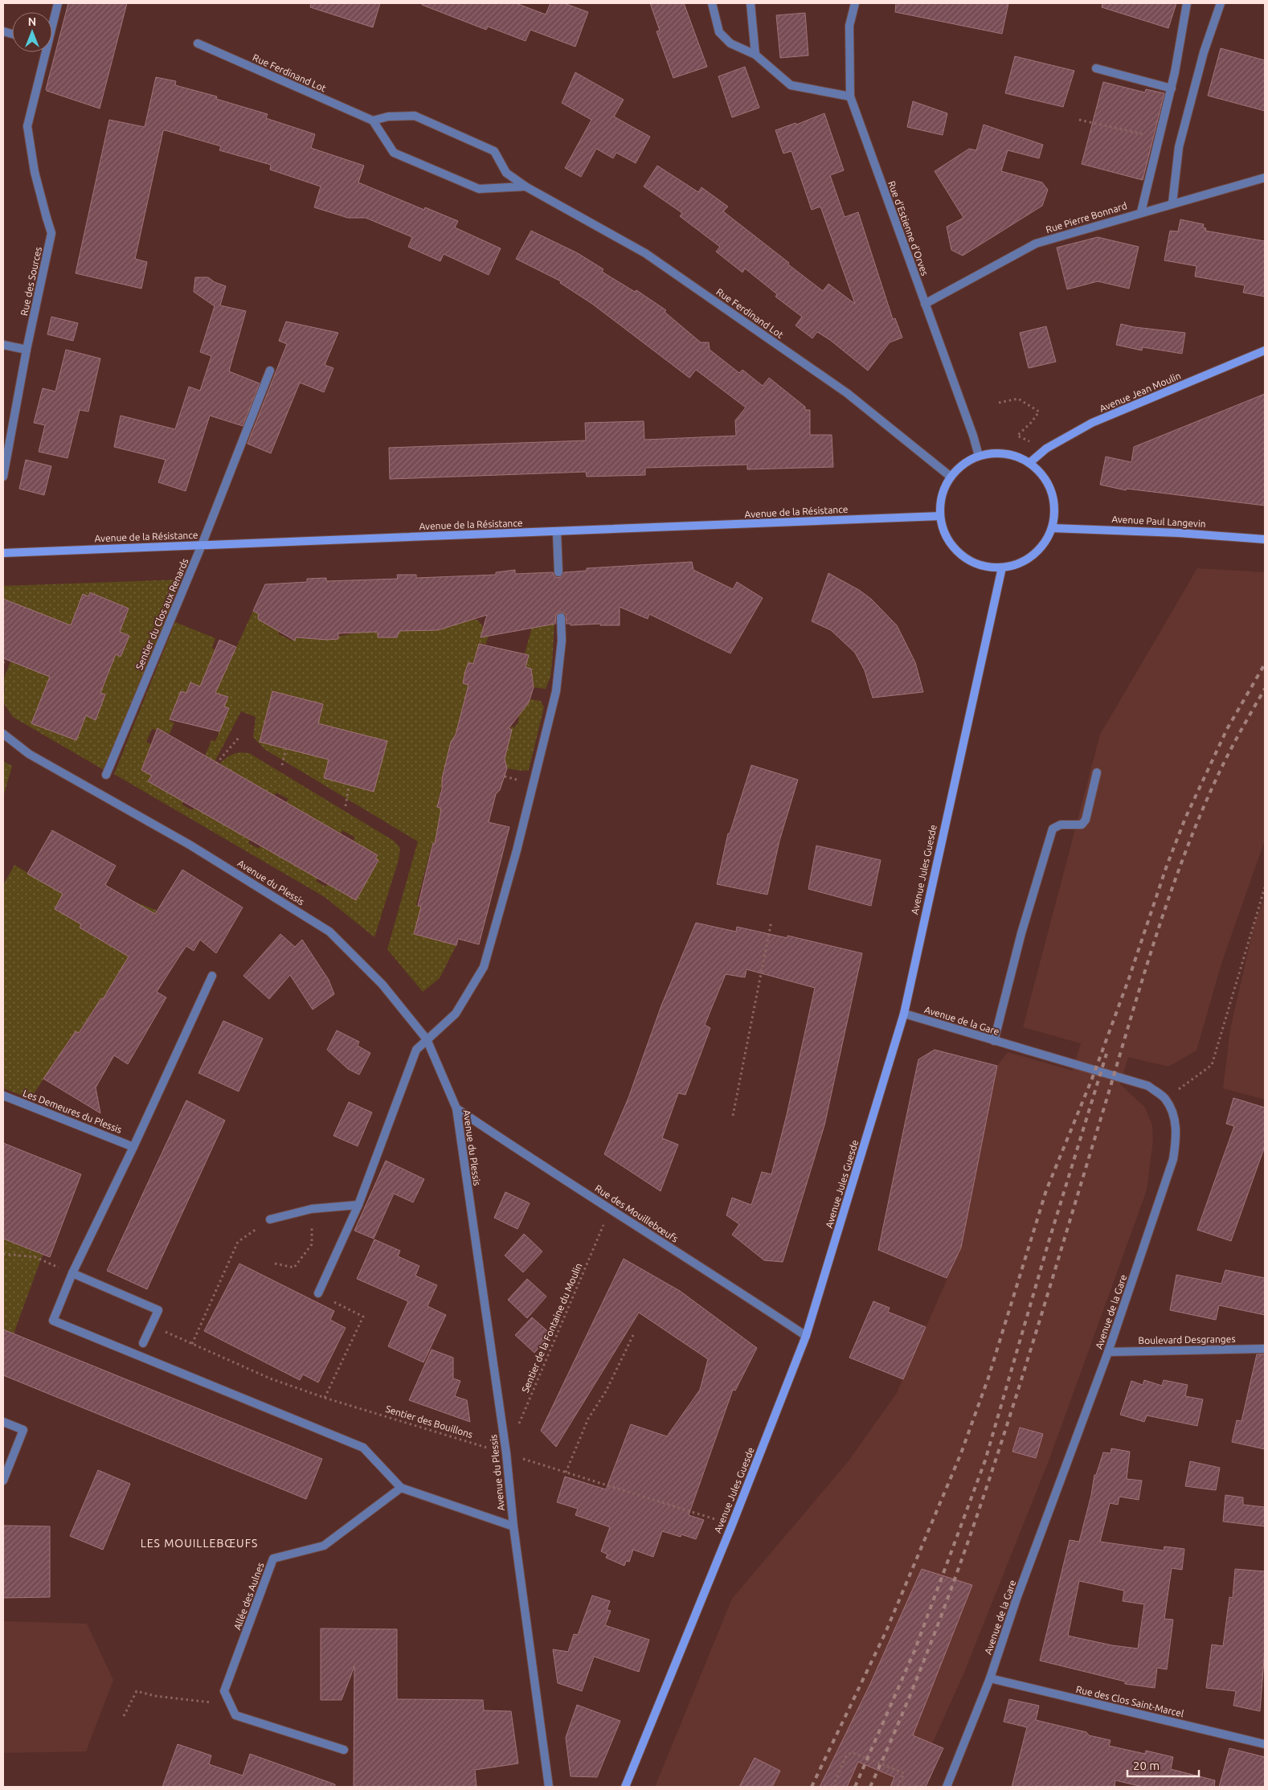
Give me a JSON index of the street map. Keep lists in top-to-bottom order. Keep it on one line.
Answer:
{"streets":{"main road":["Avenue Jean Moulin","Avenue de la Résistance","Avenue Paul Langevin","Avenue Jules Guesde"],"street":["Rue Ferdinand Lot","Rue Pierre Bonnard","Rue d'Estienne d'Orves","Rue des Sources","Sentier du Clos aux Renards","Avenue du Plessis","Avenue de la Gare","Les Demeures du Plessis","Rue des Mouillebœufs","Boulevard Desgranges","Allée des Aulnes","Rue des Clos Saint-Marcel"],"path":["Sentier de la Fontaine du Moulin","Sentier des Bouillons"]},"crossings":[["Rue Ferdinand Lot","Rue d'Estienne d'Orves"],["Rue Ferdinand Lot","Avenue Jean Moulin"],["Rue Ferdinand Lot","Avenue de la Résistance"],["Rue Ferdinand Lot","Avenue Paul Langevin"],["Rue Ferdinand Lot","Avenue Jules Guesde"],["Rue Pierre Bonnard","Rue d'Estienne d'Orves"],["Rue d'Estienne d'Orves","Avenue Jean Moulin"],["Rue d'Estienne d'Orves","Avenue de la Résistance"],["Rue d'Estienne d'Orves","Avenue Paul Langevin"],["Rue d'Estienne d'Orves","Avenue Jules Guesde"],["Avenue Jean Moulin","Avenue de la Résistance"],["Avenue Jean Moulin","Avenue Paul Langevin"],["Avenue Jean Moulin","Avenue Jules Guesde"],["Avenue de la Résistance","Avenue Paul Langevin"],["Avenue de la Résistance","Sentier du Clos aux Renards"],["Avenue de la Résistance","Avenue Jules Guesde"],["Avenue Paul Langevin","Avenue Jules Guesde"],["Avenue Jules Guesde","Avenue de la Gare"],["Avenue Jules Guesde","Rue des Mouillebœufs"],["Avenue Jules Guesde","Sentier des Bouillons"],["Avenue du Plessis","Rue des Mouillebœufs"],["Avenue du Plessis","Sentier des Bouillons"],["Avenue de la Gare","Boulevard Desgranges"],["Avenue de la Gare","Rue des Clos Saint-Marcel"],["Rue des Mouillebœufs","Sentier de la Fontaine du Moulin"]],"districts":["LES MOUILLEBŒUFS"],"scale_bar":"20 m","north":"top"}
